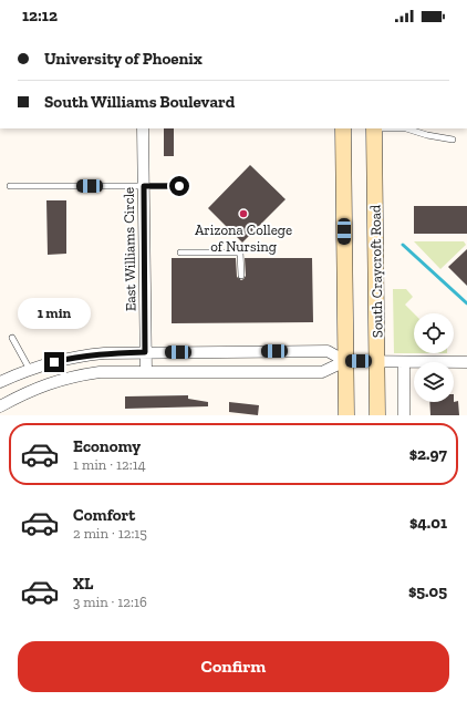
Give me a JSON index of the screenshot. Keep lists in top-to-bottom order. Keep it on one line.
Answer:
{"streets":{"main road":["South Craycroft Road"],"street":["East Williams Circle"]},"places":["Arizona College of Nursing"],"page":{"status":"12:12","banner":["University of Phoenix","South Williams Boulevard"],"bubble":"1 min","list":[{"name":"Economy","note":"1 min · 12:14","value":"$2.97"},{"name":"Comfort","note":"2 min · 12:15","value":"$4.01"},{"name":"XL","note":"3 min · 12:16","value":"$5.05"}],"buttons":"Confirm"}}
